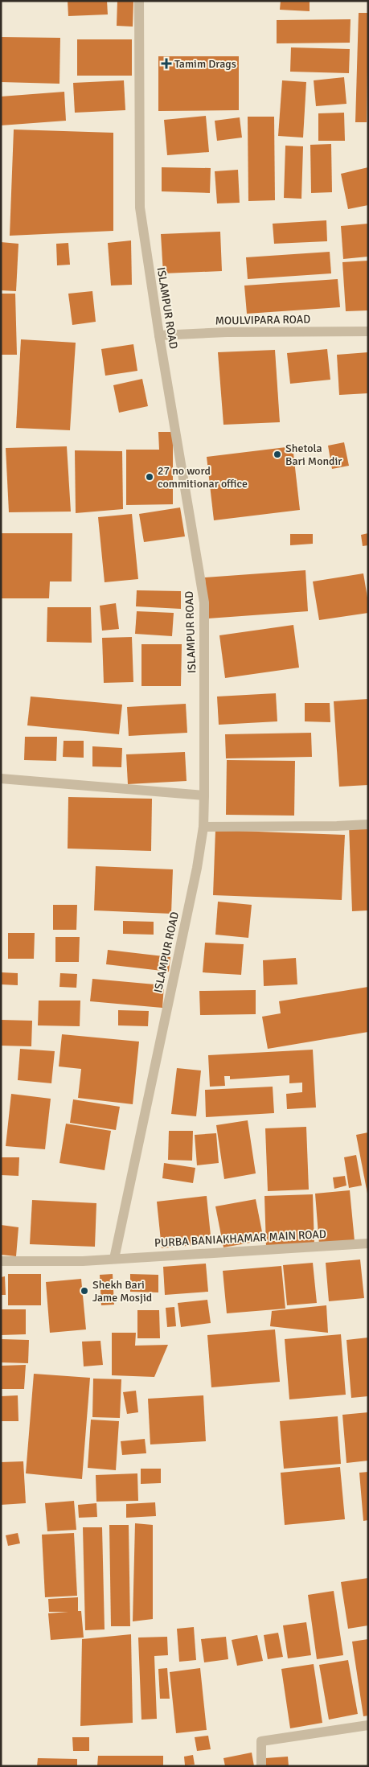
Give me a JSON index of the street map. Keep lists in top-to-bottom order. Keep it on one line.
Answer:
{"streets":{"street":["ISLAMPUR ROAD","MOULVIPARA ROAD","PURBA BANIAKHAMAR MAIN ROAD"]},"crossings":[["ISLAMPUR ROAD","MOULVIPARA ROAD"],["ISLAMPUR ROAD","PURBA BANIAKHAMAR MAIN ROAD"]],"places":{"health":["Tamim Drags"],"other":["Shetola Bari Mondir","27 no word commitionar office","Shekh Bari Jame Mosjid"]}}
